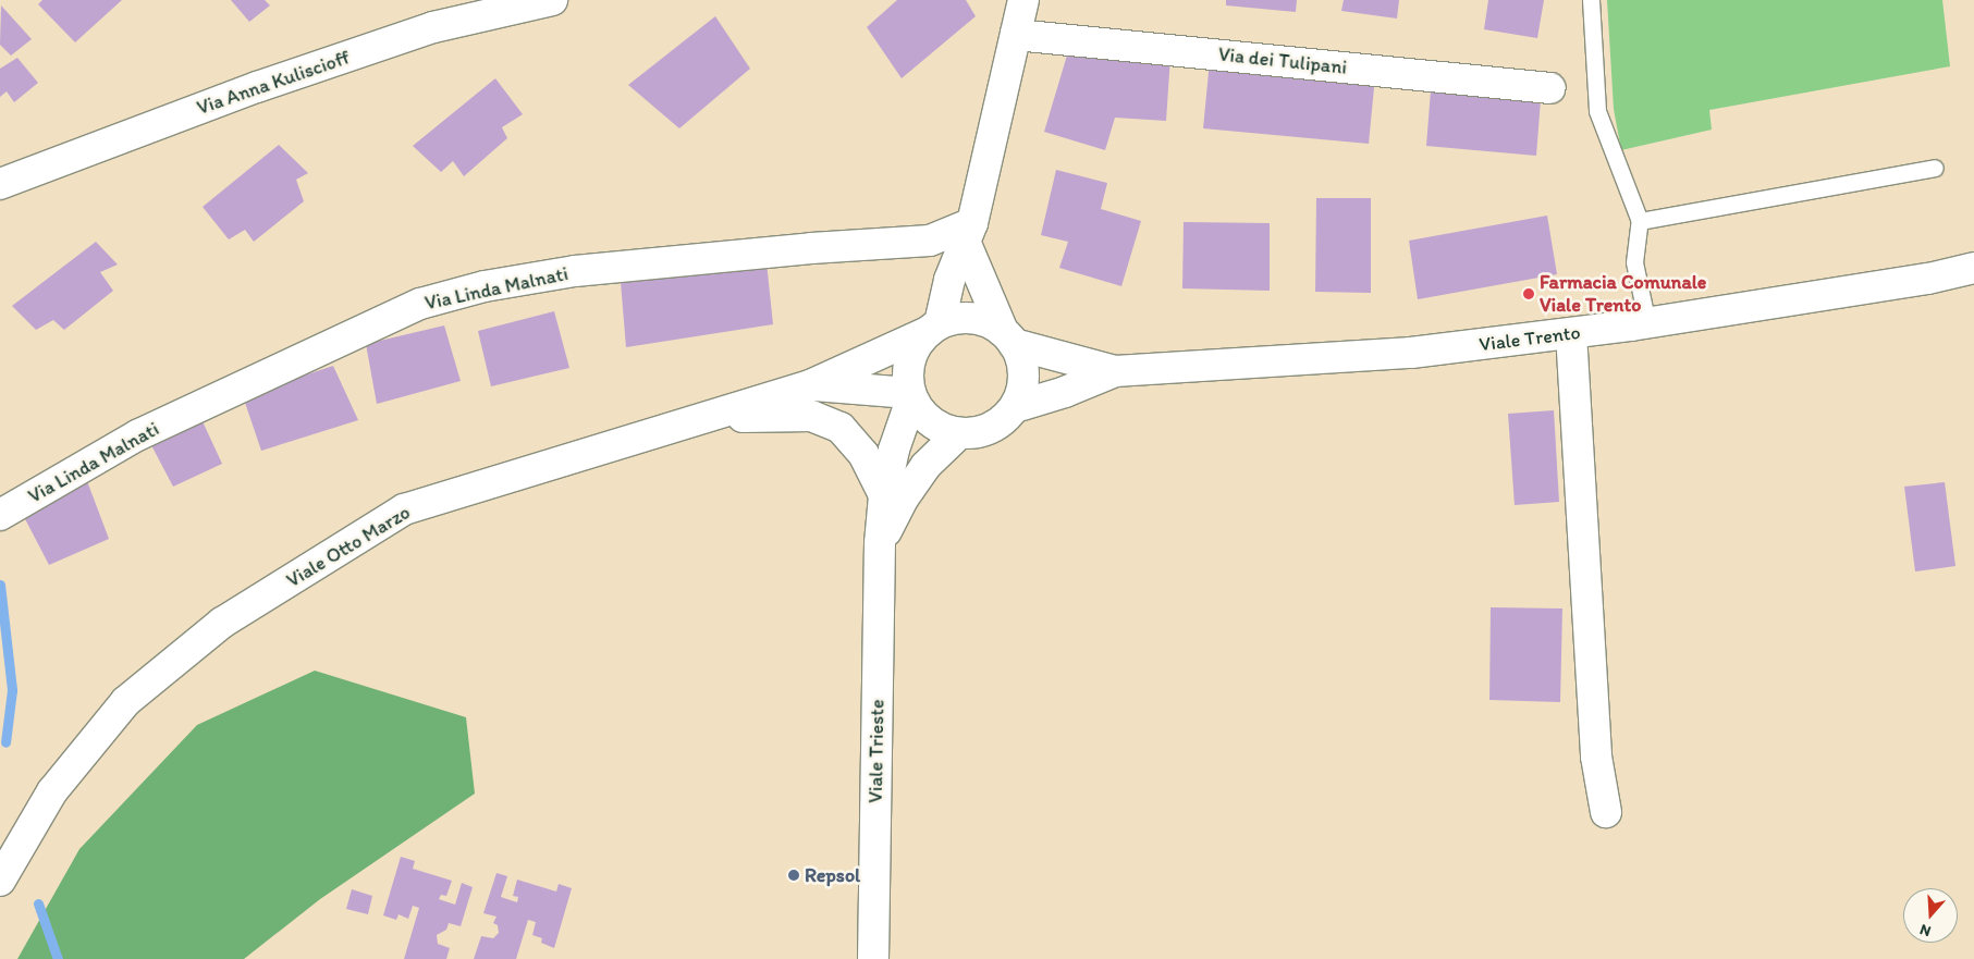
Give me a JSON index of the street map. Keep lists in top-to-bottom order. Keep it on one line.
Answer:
{"streets":{"street":["Via dei Tulipani","Via Anna Kuliscioff","Via Linda Malnati","Viale Trento","Viale Otto Marzo","Viale Trieste"]},"crossings":[["Viale Trento","Viale Otto Marzo"],["Viale Trento","Viale Trieste"],["Viale Otto Marzo","Viale Trieste"]],"places":["Farmacia Comunale Viale Trento","Repsol"],"north":"bottom"}
